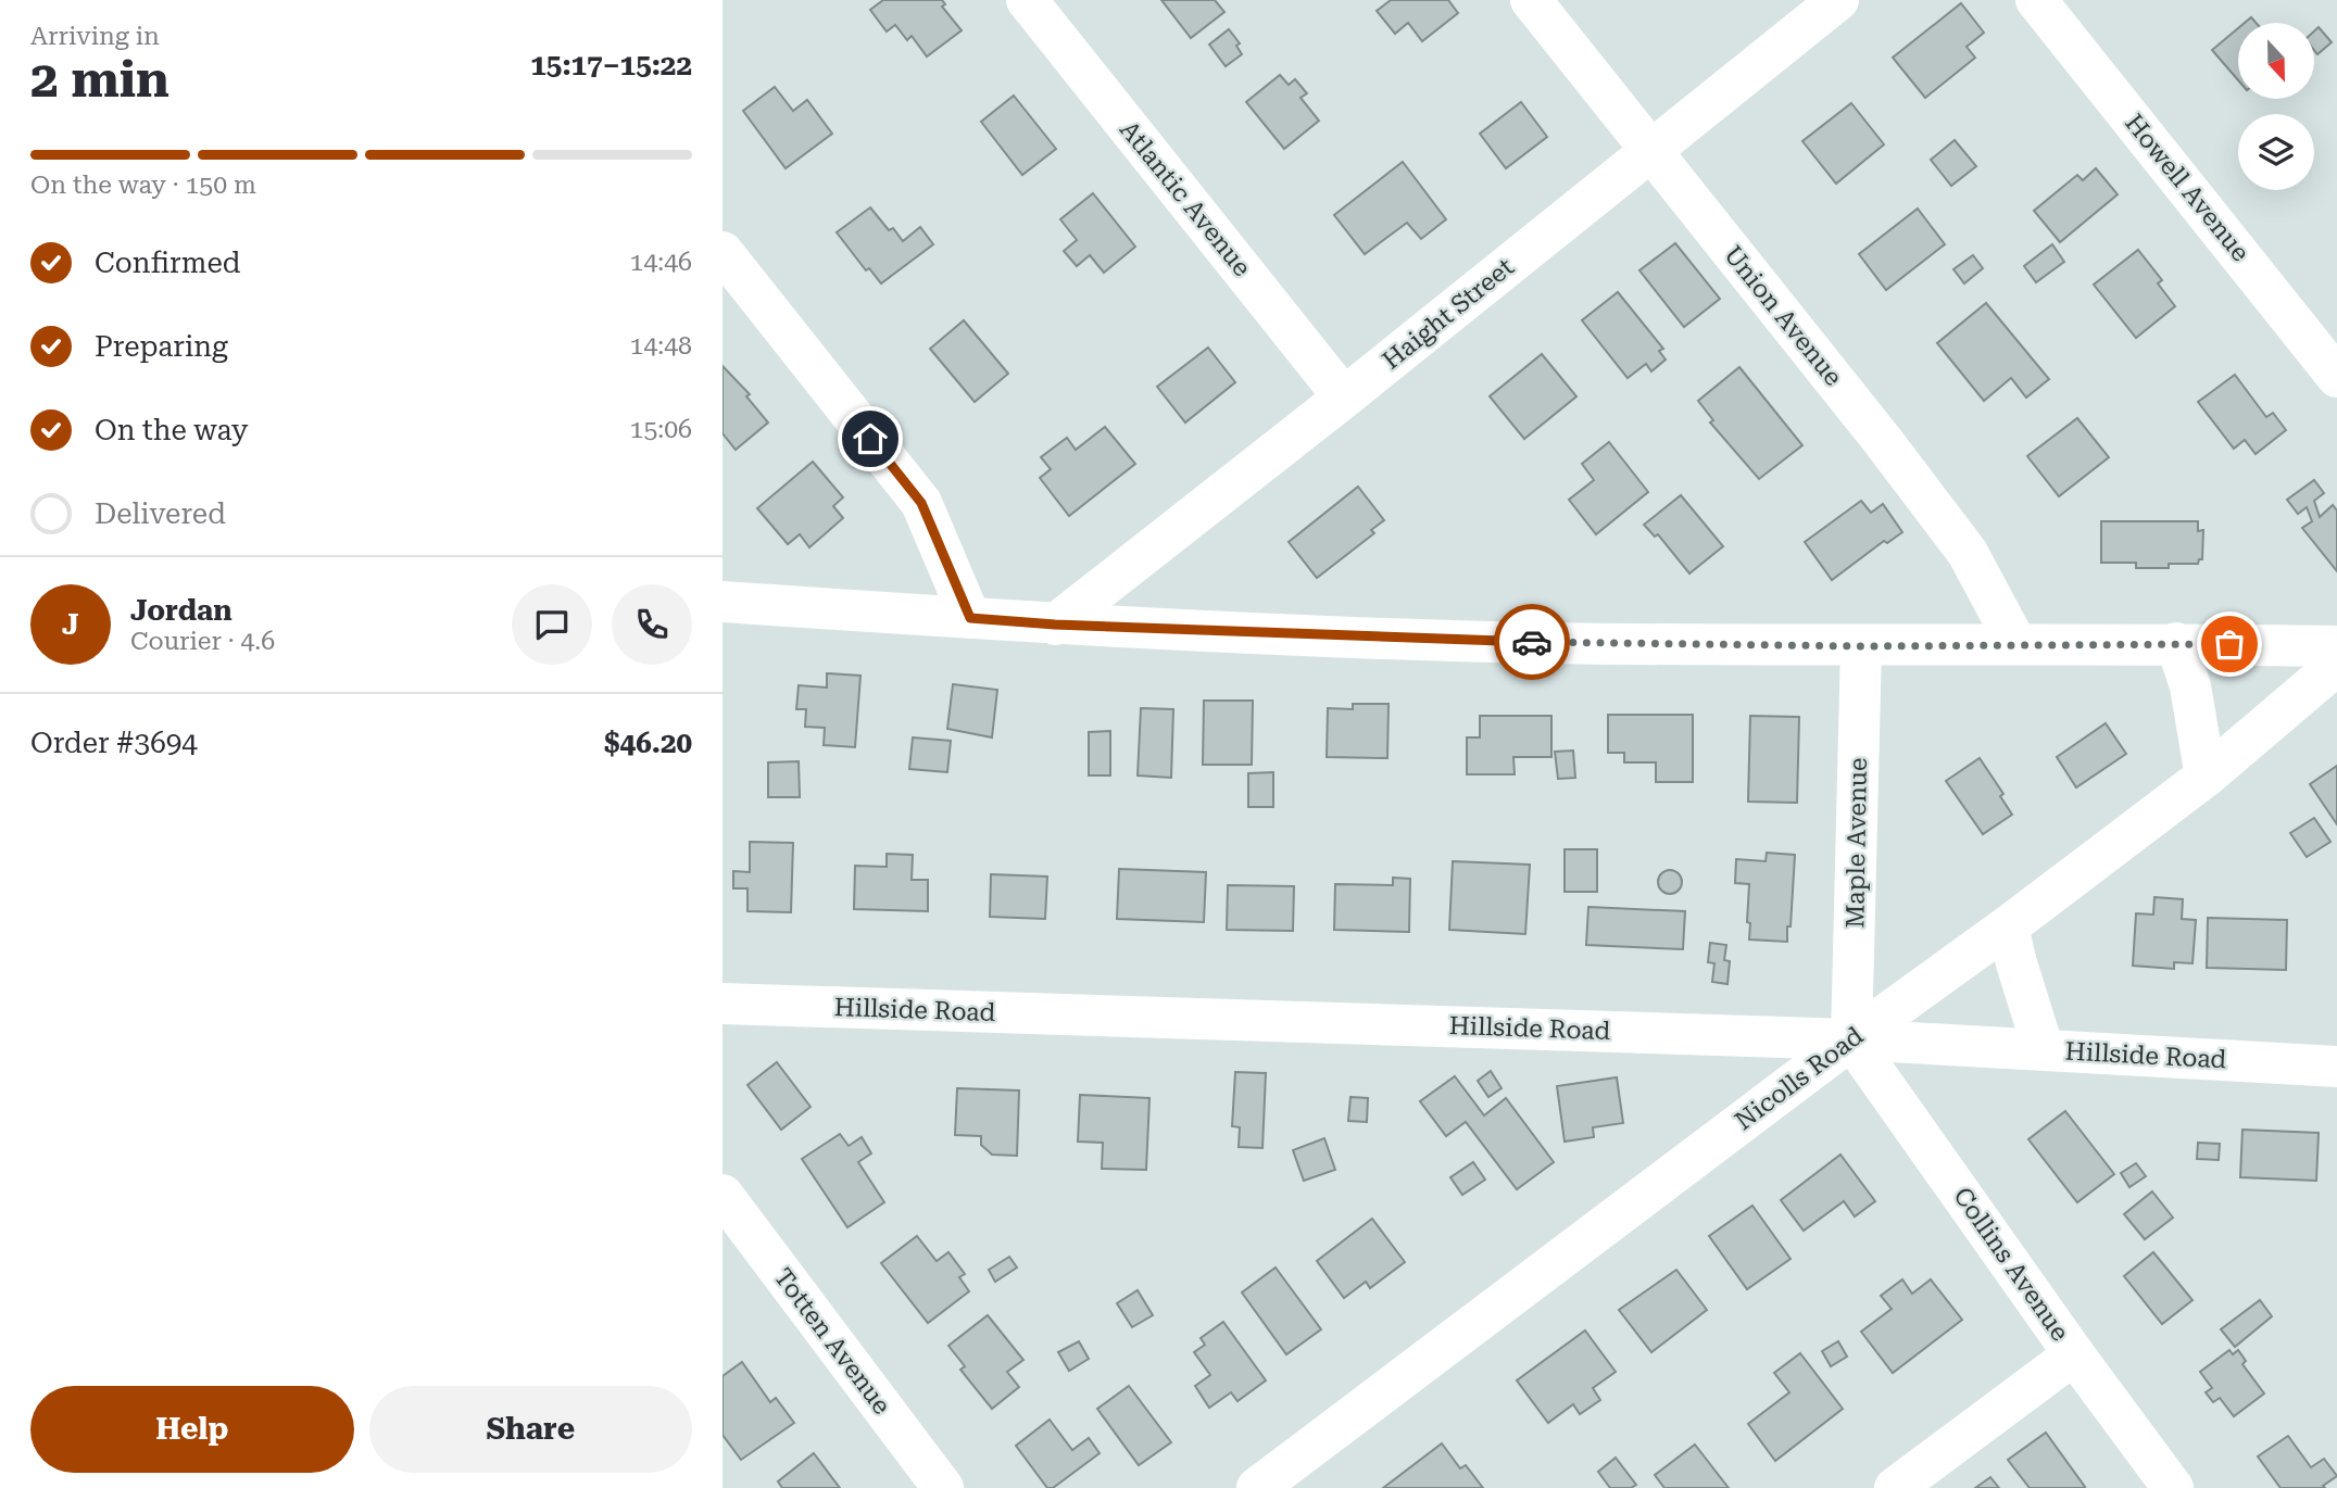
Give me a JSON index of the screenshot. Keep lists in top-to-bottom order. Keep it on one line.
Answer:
{"streets":{"street":["Howell Avenue","Atlantic Avenue","Haight Street","Union Avenue","Maple Avenue","Hillside Road","Nicolls Road","Collins Avenue","Totten Avenue"]},"crossings":[["Atlantic Avenue","Haight Street"],["Haight Street","Union Avenue"],["Maple Avenue","Hillside Road"],["Maple Avenue","Nicolls Road"],["Maple Avenue","Collins Avenue"],["Hillside Road","Nicolls Road"],["Hillside Road","Collins Avenue"],["Nicolls Road","Collins Avenue"]],"north":"bottom","page":{"heading":["2 min","Arriving in","15:17–15:22"],"panel":["Jordan","Courier · 4.6","Order #3694","$46.20"],"bar":"On the way · 150 m","list":[["Confirmed","14:46"],["Preparing","14:48"],["On the way","15:06"],"Delivered"],"round":"J","buttons":["Help","Share"]}}
